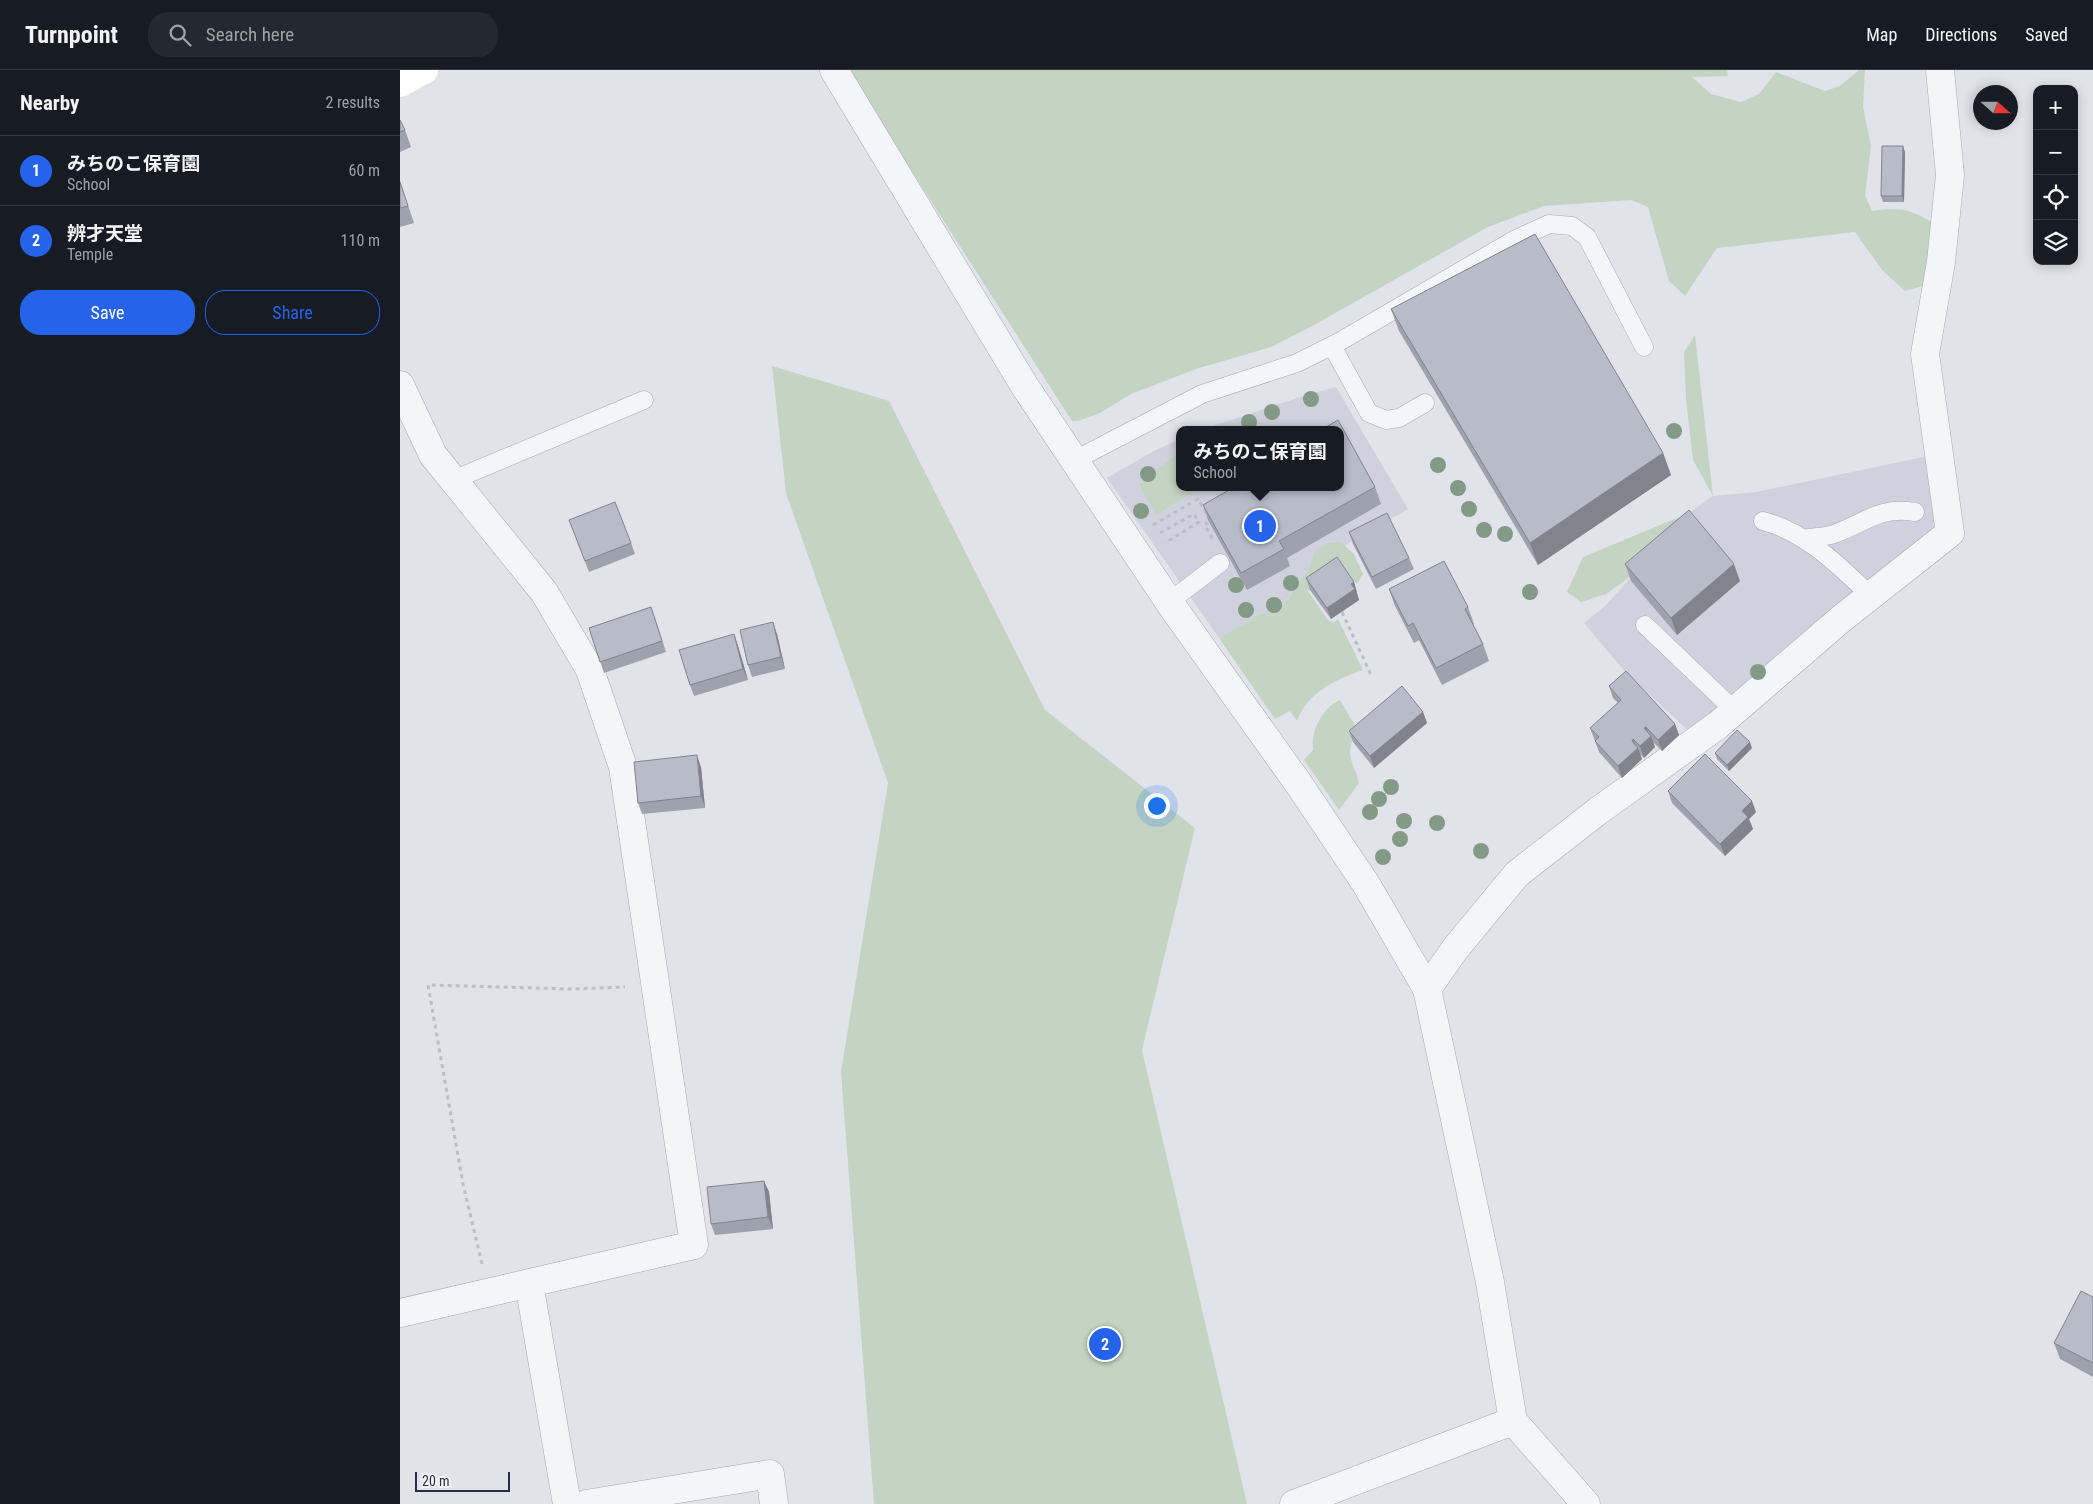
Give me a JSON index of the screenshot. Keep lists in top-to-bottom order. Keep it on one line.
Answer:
{"scale_bar":"20 m","north":"right","page":{"header":"Turnpoint","search":"Search here","nav":["Map","Directions","Saved"],"heading":["Nearby","2 results"],"map_buttons":["+","−"],"list":[{"mark":"1","name":"みちのこ保育園","note":"School","value":"60 m"},{"mark":"2","name":"辨才天堂","note":"Temple","value":"110 m"}],"buttons":["Save","Share"],"popup":["みちのこ保育園","School"],"pins":["1","2"],"scale":"20 m"}}
